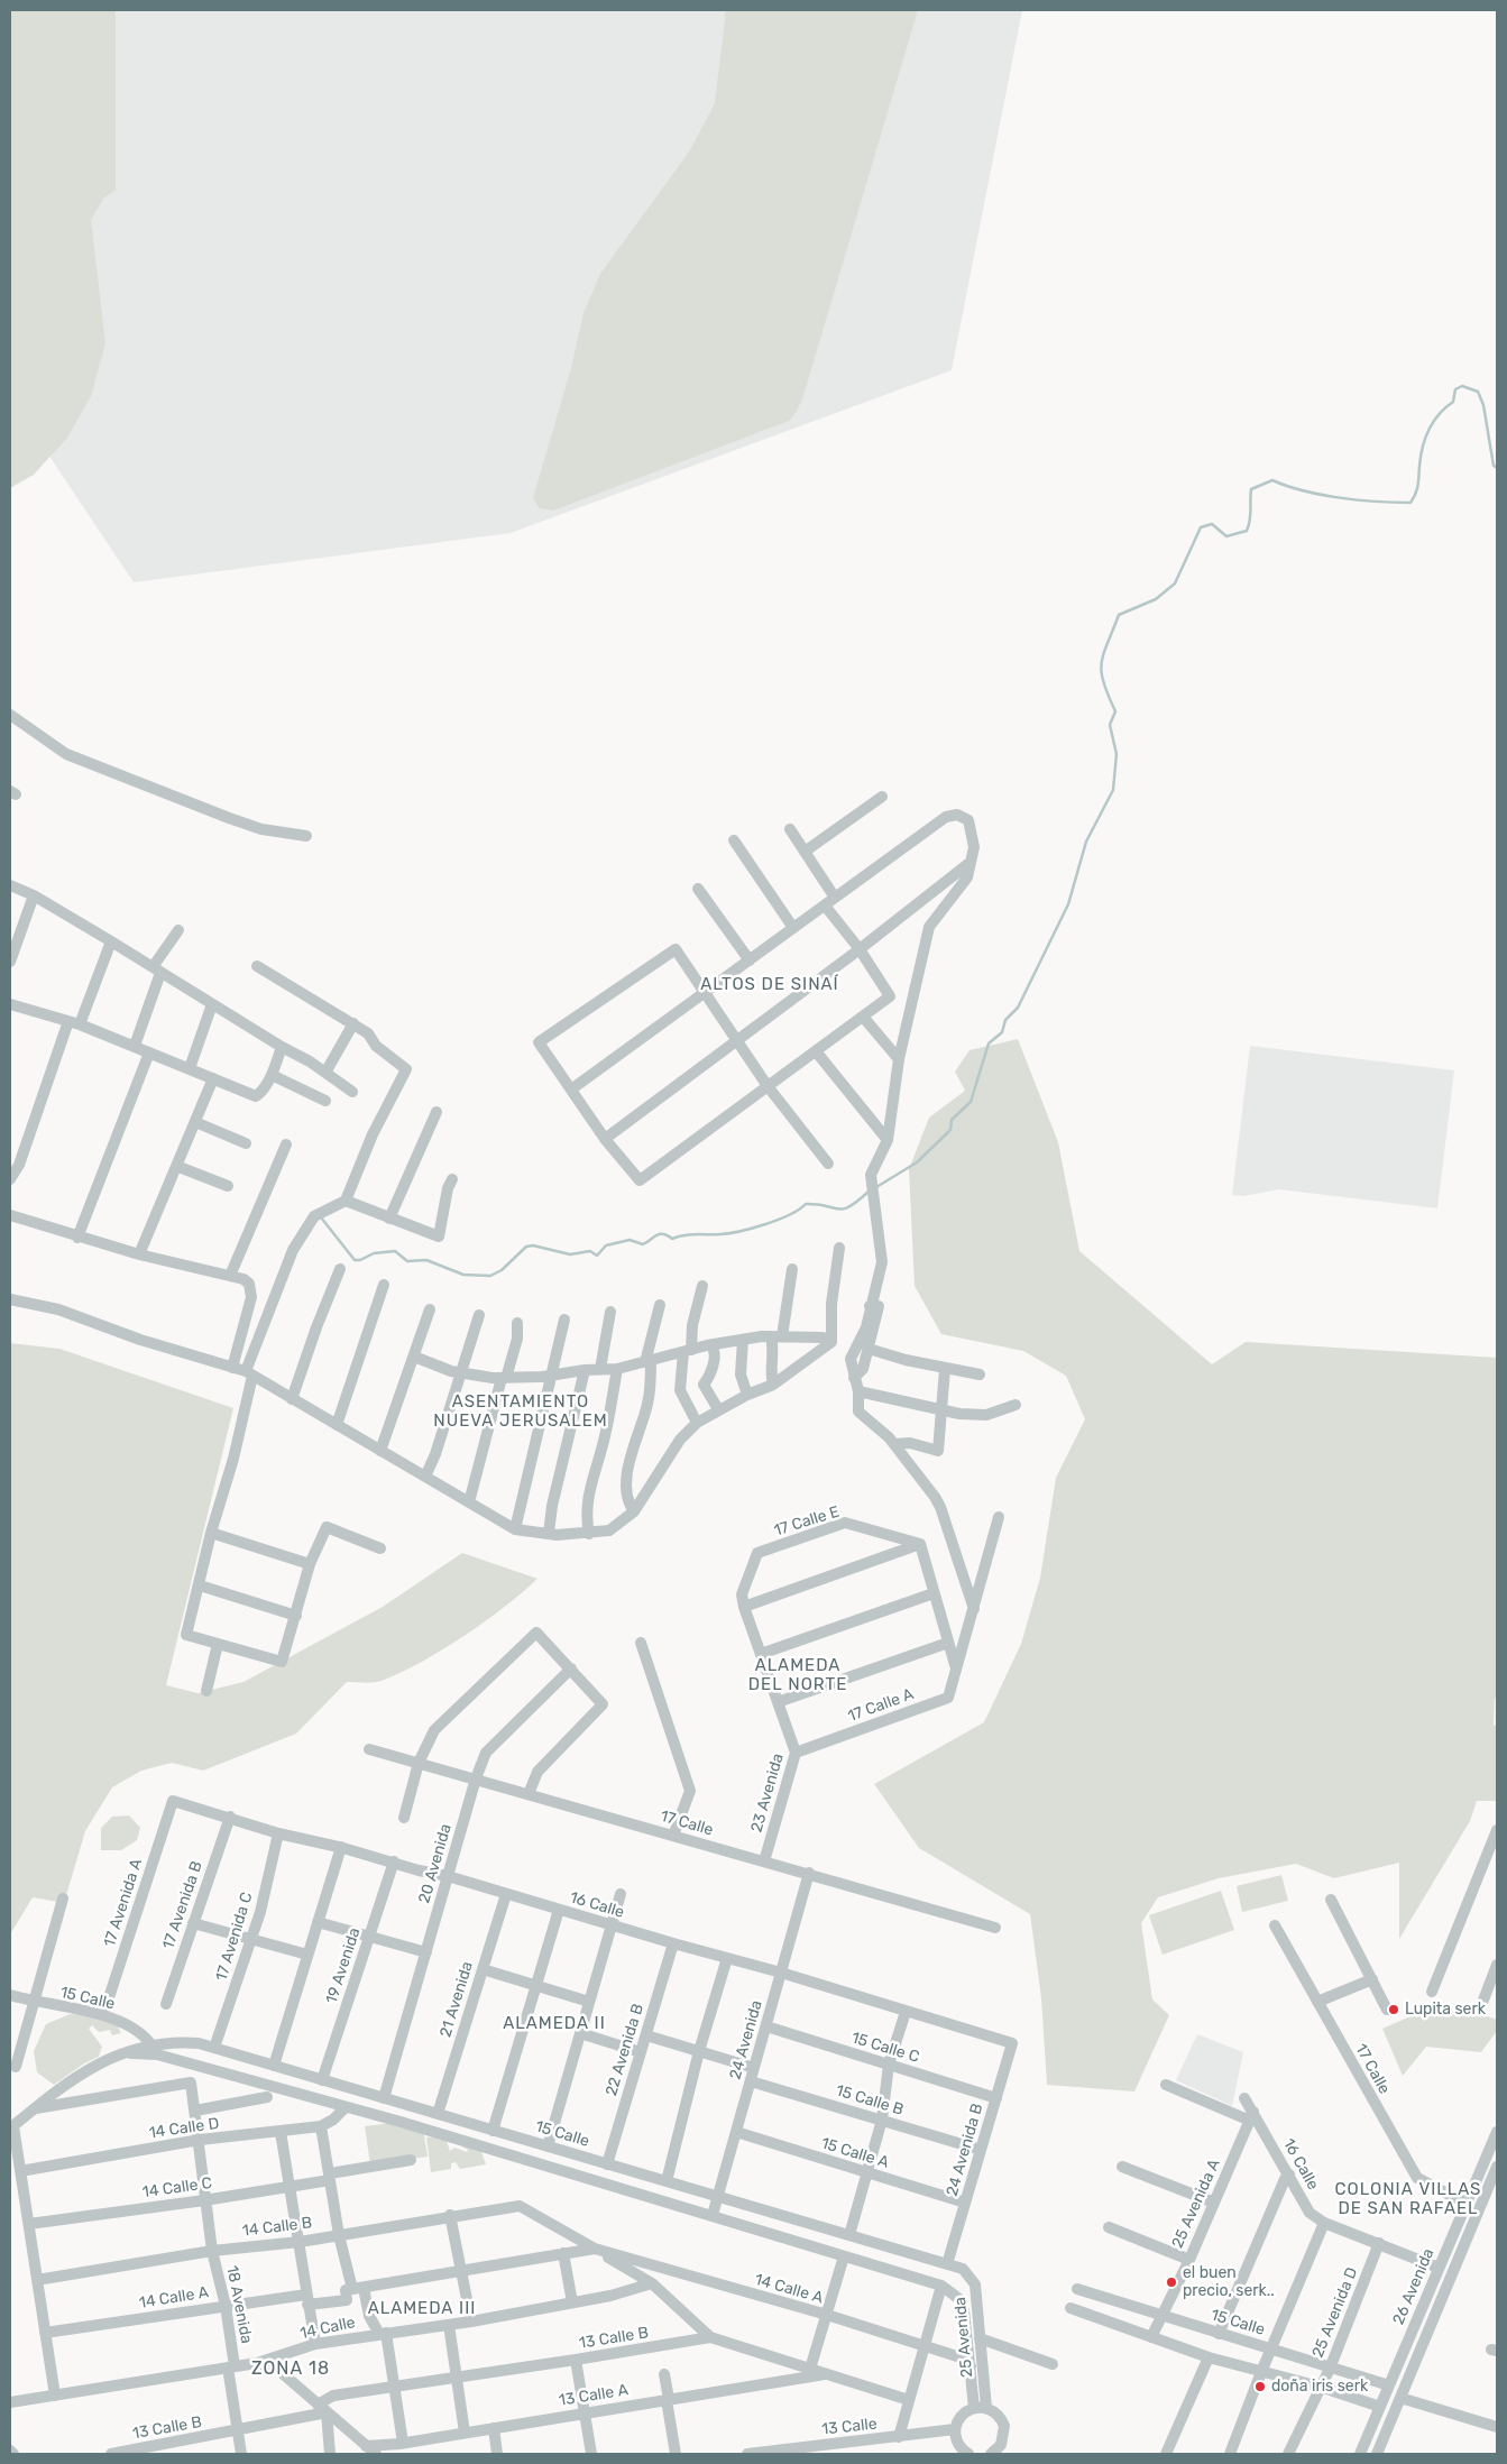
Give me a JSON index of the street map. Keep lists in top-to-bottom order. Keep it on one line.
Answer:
{"streets":{"street":["17 Calle E","17 Calle A","23 Avenida","17 Calle","20 Avenida","17 Avenida A","17 Avenida B","16 Calle","17 Avenida C","19 Avenida","15 Calle","21 Avenida","24 Avenida","15 Calle C","22 Avenida B","15 Calle B","14 Calle D","24 Avenida B","15 Calle A","14 Calle C","25 Avenida A","14 Calle B","26 Avenida","14 Calle A","18 Avenida","25 Avenida D","14 Calle","25 Avenida","13 Calle B","13 Calle A","13 Calle"]},"crossings":[["17 Calle E","23 Avenida"],["17 Calle A","23 Avenida"],["23 Avenida","17 Calle"],["17 Calle","20 Avenida"],["17 Calle","24 Avenida"],["17 Calle","26 Avenida"],["20 Avenida","16 Calle"],["20 Avenida","15 Calle"],["17 Avenida A","16 Calle"],["17 Avenida A","15 Calle"],["17 Avenida B","16 Calle"],["16 Calle","17 Avenida C"],["16 Calle","19 Avenida"],["16 Calle","21 Avenida"],["16 Calle","24 Avenida"],["16 Calle","22 Avenida B"],["16 Calle","24 Avenida B"],["16 Calle","25 Avenida A"],["16 Calle","26 Avenida"],["16 Calle","25 Avenida D"],["17 Avenida C","15 Calle"],["19 Avenida","15 Calle"],["15 Calle","21 Avenida"],["15 Calle","24 Avenida"],["15 Calle","22 Avenida B"],["15 Calle","24 Avenida B"],["15 Calle","25 Avenida A"],["15 Calle","26 Avenida"],["15 Calle","25 Avenida D"],["15 Calle","25 Avenida"],["24 Avenida","15 Calle C"],["24 Avenida","15 Calle B"],["24 Avenida","15 Calle A"],["15 Calle C","24 Avenida B"],["15 Calle B","24 Avenida B"],["14 Calle D","18 Avenida"],["24 Avenida B","15 Calle A"],["14 Calle C","18 Avenida"],["14 Calle B","14 Calle A"],["14 Calle B","18 Avenida"],["14 Calle A","18 Avenida"],["14 Calle A","25 Avenida"],["18 Avenida","14 Calle"],["18 Avenida","13 Calle B"],["13 Calle B","13 Calle A"]],"districts":["ALTOS DE SINAÍ","ASENTAMIENTO NUEVA JERUSALEM","ALAMEDA DEL NORTE","ALAMEDA II","COLONIA VILLAS DE SAN RAFAEL","ALAMEDA III","ZONA 18"],"places":["Lupita serk","el buen precio, serk..","doña iris serk"]}
